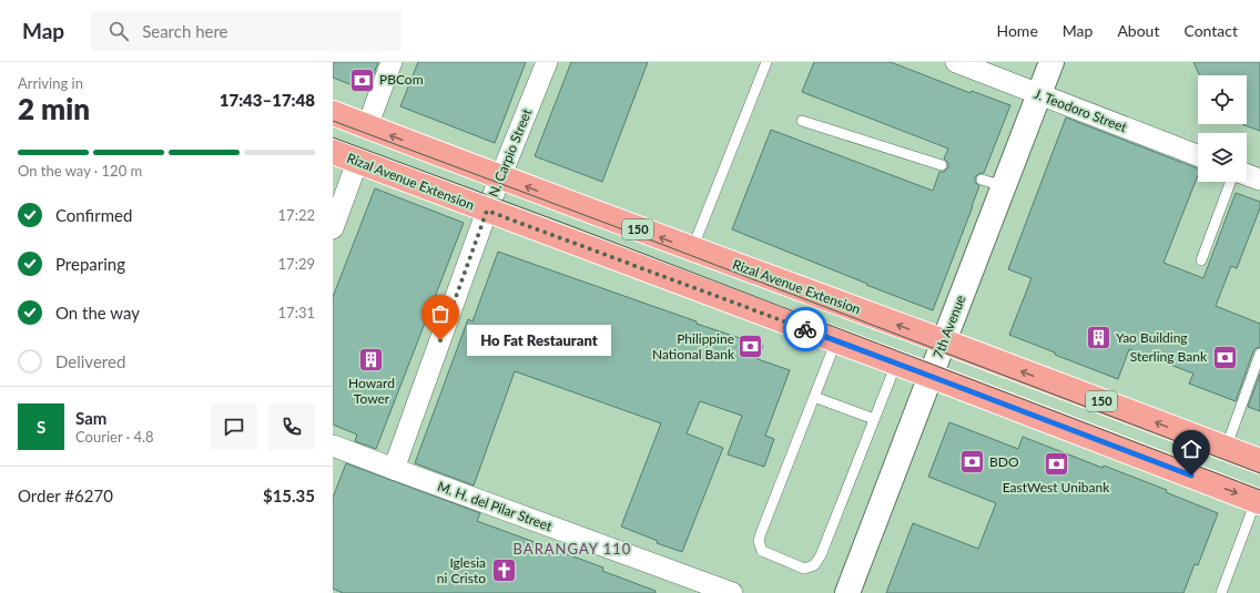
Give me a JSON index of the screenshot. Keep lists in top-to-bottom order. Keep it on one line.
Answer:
{"streets":{"main road":["Rizal Avenue Extension","150"],"street":["J. Teodoro Street","N. Carpio Street","7th Avenue","M. H. del Pilar Street"]},"crossings":[["J. Teodoro Street","7th Avenue"],["N. Carpio Street","Rizal Avenue Extension"],["N. Carpio Street","M. H. del Pilar Street"],["Rizal Avenue Extension","7th Avenue"]],"districts":["BARANGAY 110"],"places":{"bank":["PBCom","Philippine National Bank","Sterling Bank","BDO","EastWest Unibank"],"building":["Yao Building","Howard Tower"],"other":["Ho Fat Restaurant"],"church":["Iglesia ni Cristo"]},"page":{"header":"Map","search":"Search here","nav":["Home","Map","About","Contact"],"heading":["2 min","Arriving in","17:43–17:48"],"panel":["Sam","Courier · 4.8","Order #6270","$15.35"],"bar":"On the way · 120 m","list":[["Confirmed","17:22"],["Preparing","17:29"],["On the way","17:31"],"Delivered"],"bubble":"Ho Fat Restaurant","round":"S"}}
